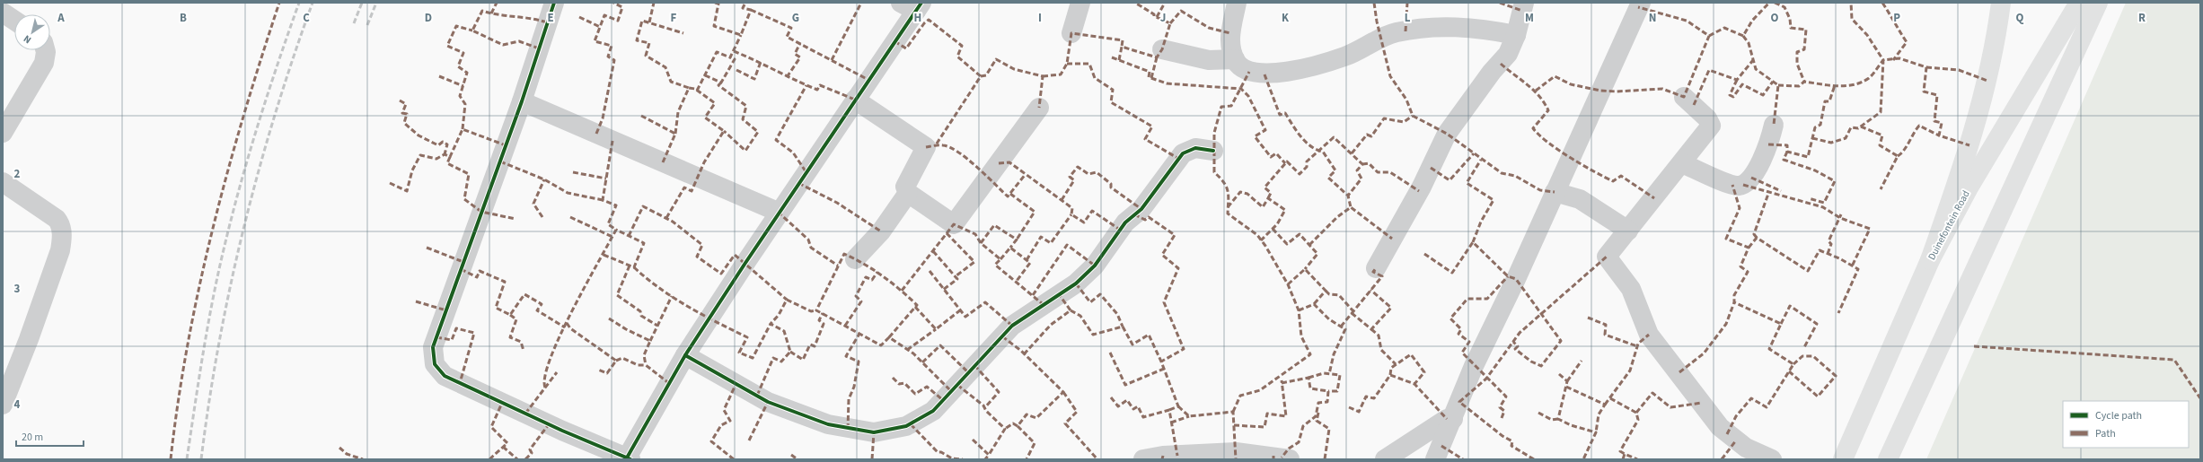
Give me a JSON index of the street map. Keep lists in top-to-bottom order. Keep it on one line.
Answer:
{"streets":{"main road":["Duinefontein Road"]},"legend":["Cycle path","Path"],"scale_bar":"20 m","north":"bottom left","grid":{"columns":["A","B","C","D","E","F","G","H","I","J","K","L","M","N","O","P","Q","R"],"rows":["2","3","4"]}}
